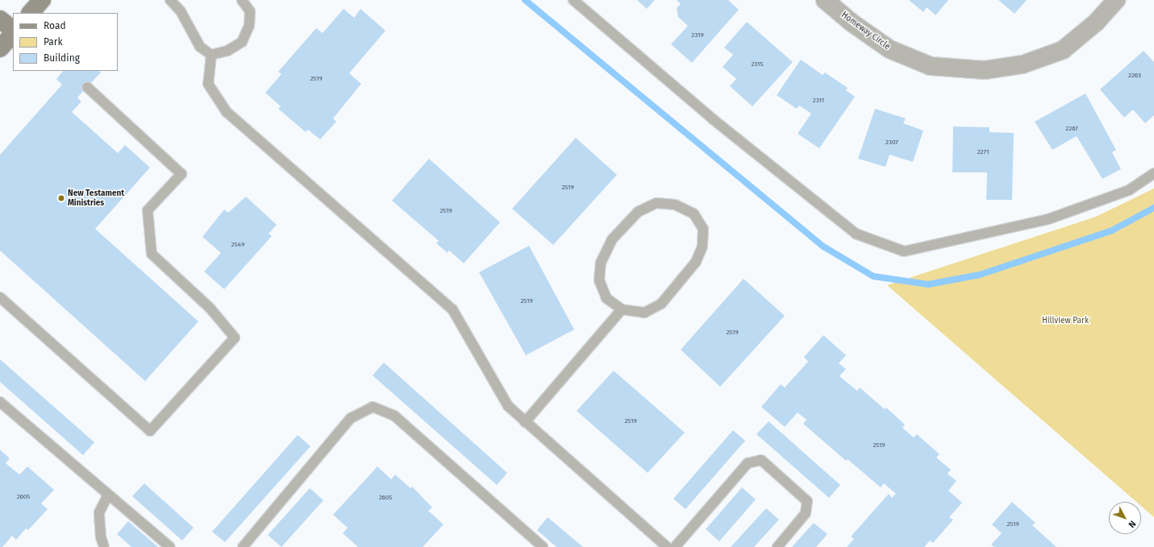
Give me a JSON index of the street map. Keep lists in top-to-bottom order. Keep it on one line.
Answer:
{"streets":{"street":["Homeway Circle"]},"parks":["Hillview Park"],"places":["New Testament Ministries"],"house_numbers":["2319","2315","2263","2519","2311","2267","2307","2271","2519","2519","2549","2519","2519","2519","2519","2605","2605","2519"],"legend":["Road","Park","Building"],"north":"bottom right"}
